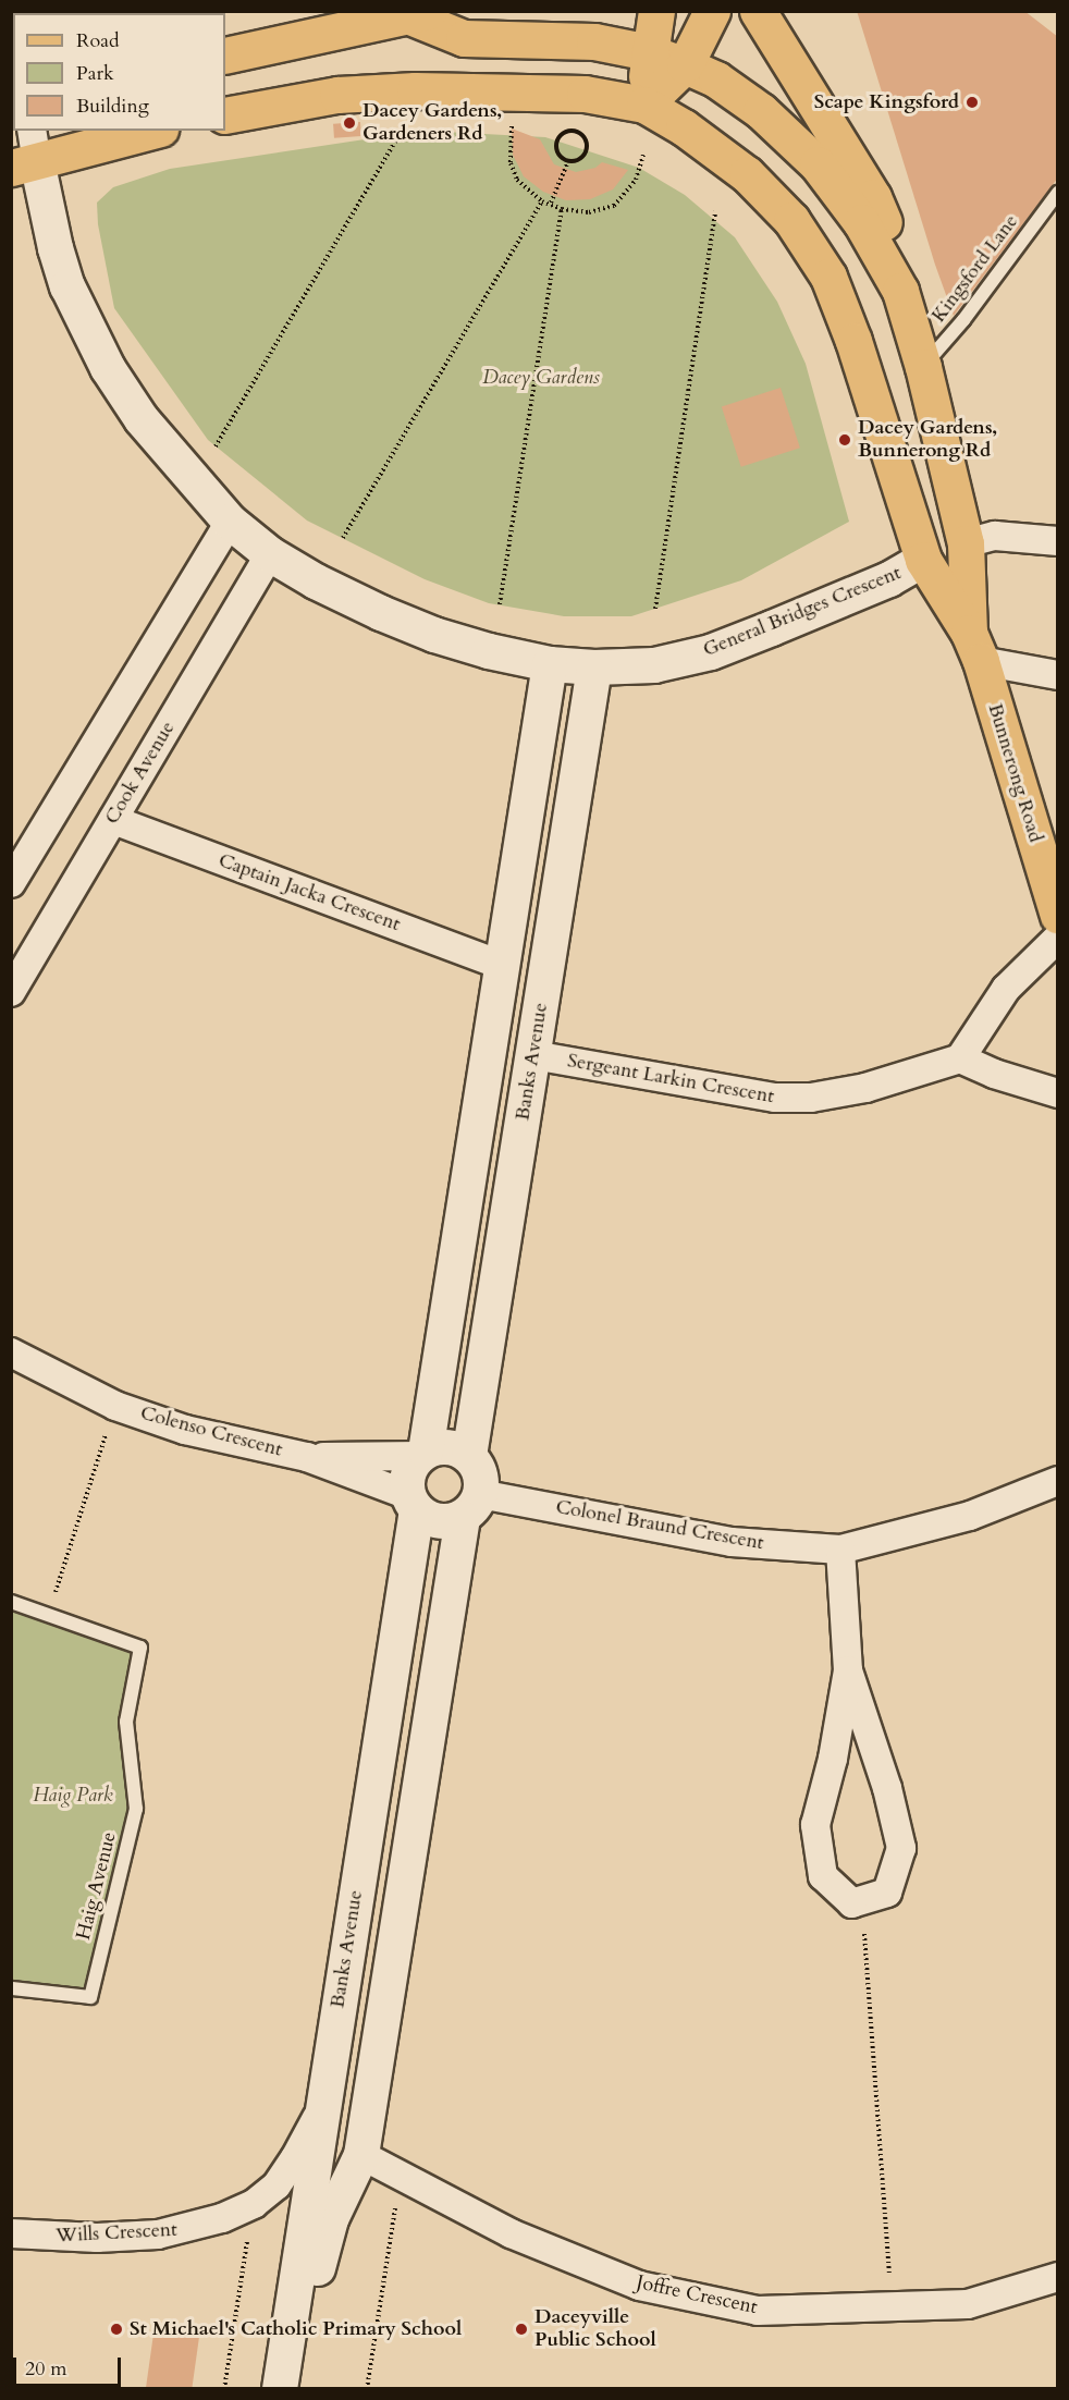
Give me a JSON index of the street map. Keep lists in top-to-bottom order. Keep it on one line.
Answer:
{"streets":{"main road":["Bunnerong Road"],"street":["General Bridges Crescent","Cook Avenue","Captain Jacka Crescent","Banks Avenue","Sergeant Larkin Crescent","Colenso Crescent","Colonel Braund Crescent","Wills Crescent","Joffre Crescent"],"lane":["Kingsford Lane","Haig Avenue"]},"crossings":[["Kingsford Lane","Bunnerong Road"],["General Bridges Crescent","Cook Avenue"],["General Bridges Crescent","Bunnerong Road"],["General Bridges Crescent","Banks Avenue"],["Cook Avenue","Captain Jacka Crescent"],["Banks Avenue","Sergeant Larkin Crescent"],["Banks Avenue","Colenso Crescent"],["Banks Avenue","Colonel Braund Crescent"],["Banks Avenue","Wills Crescent"],["Colenso Crescent","Colonel Braund Crescent"]],"parks":["Dacey Gardens","Haig Park"],"places":["Scape Kingsford","Dacey Gardens, Gardeners Rd","Dacey Gardens, Bunnerong Rd","St Michael's Catholic Primary School","Daceyville Public School"],"legend":["Road","Park","Building"],"scale_bar":"20 m"}
